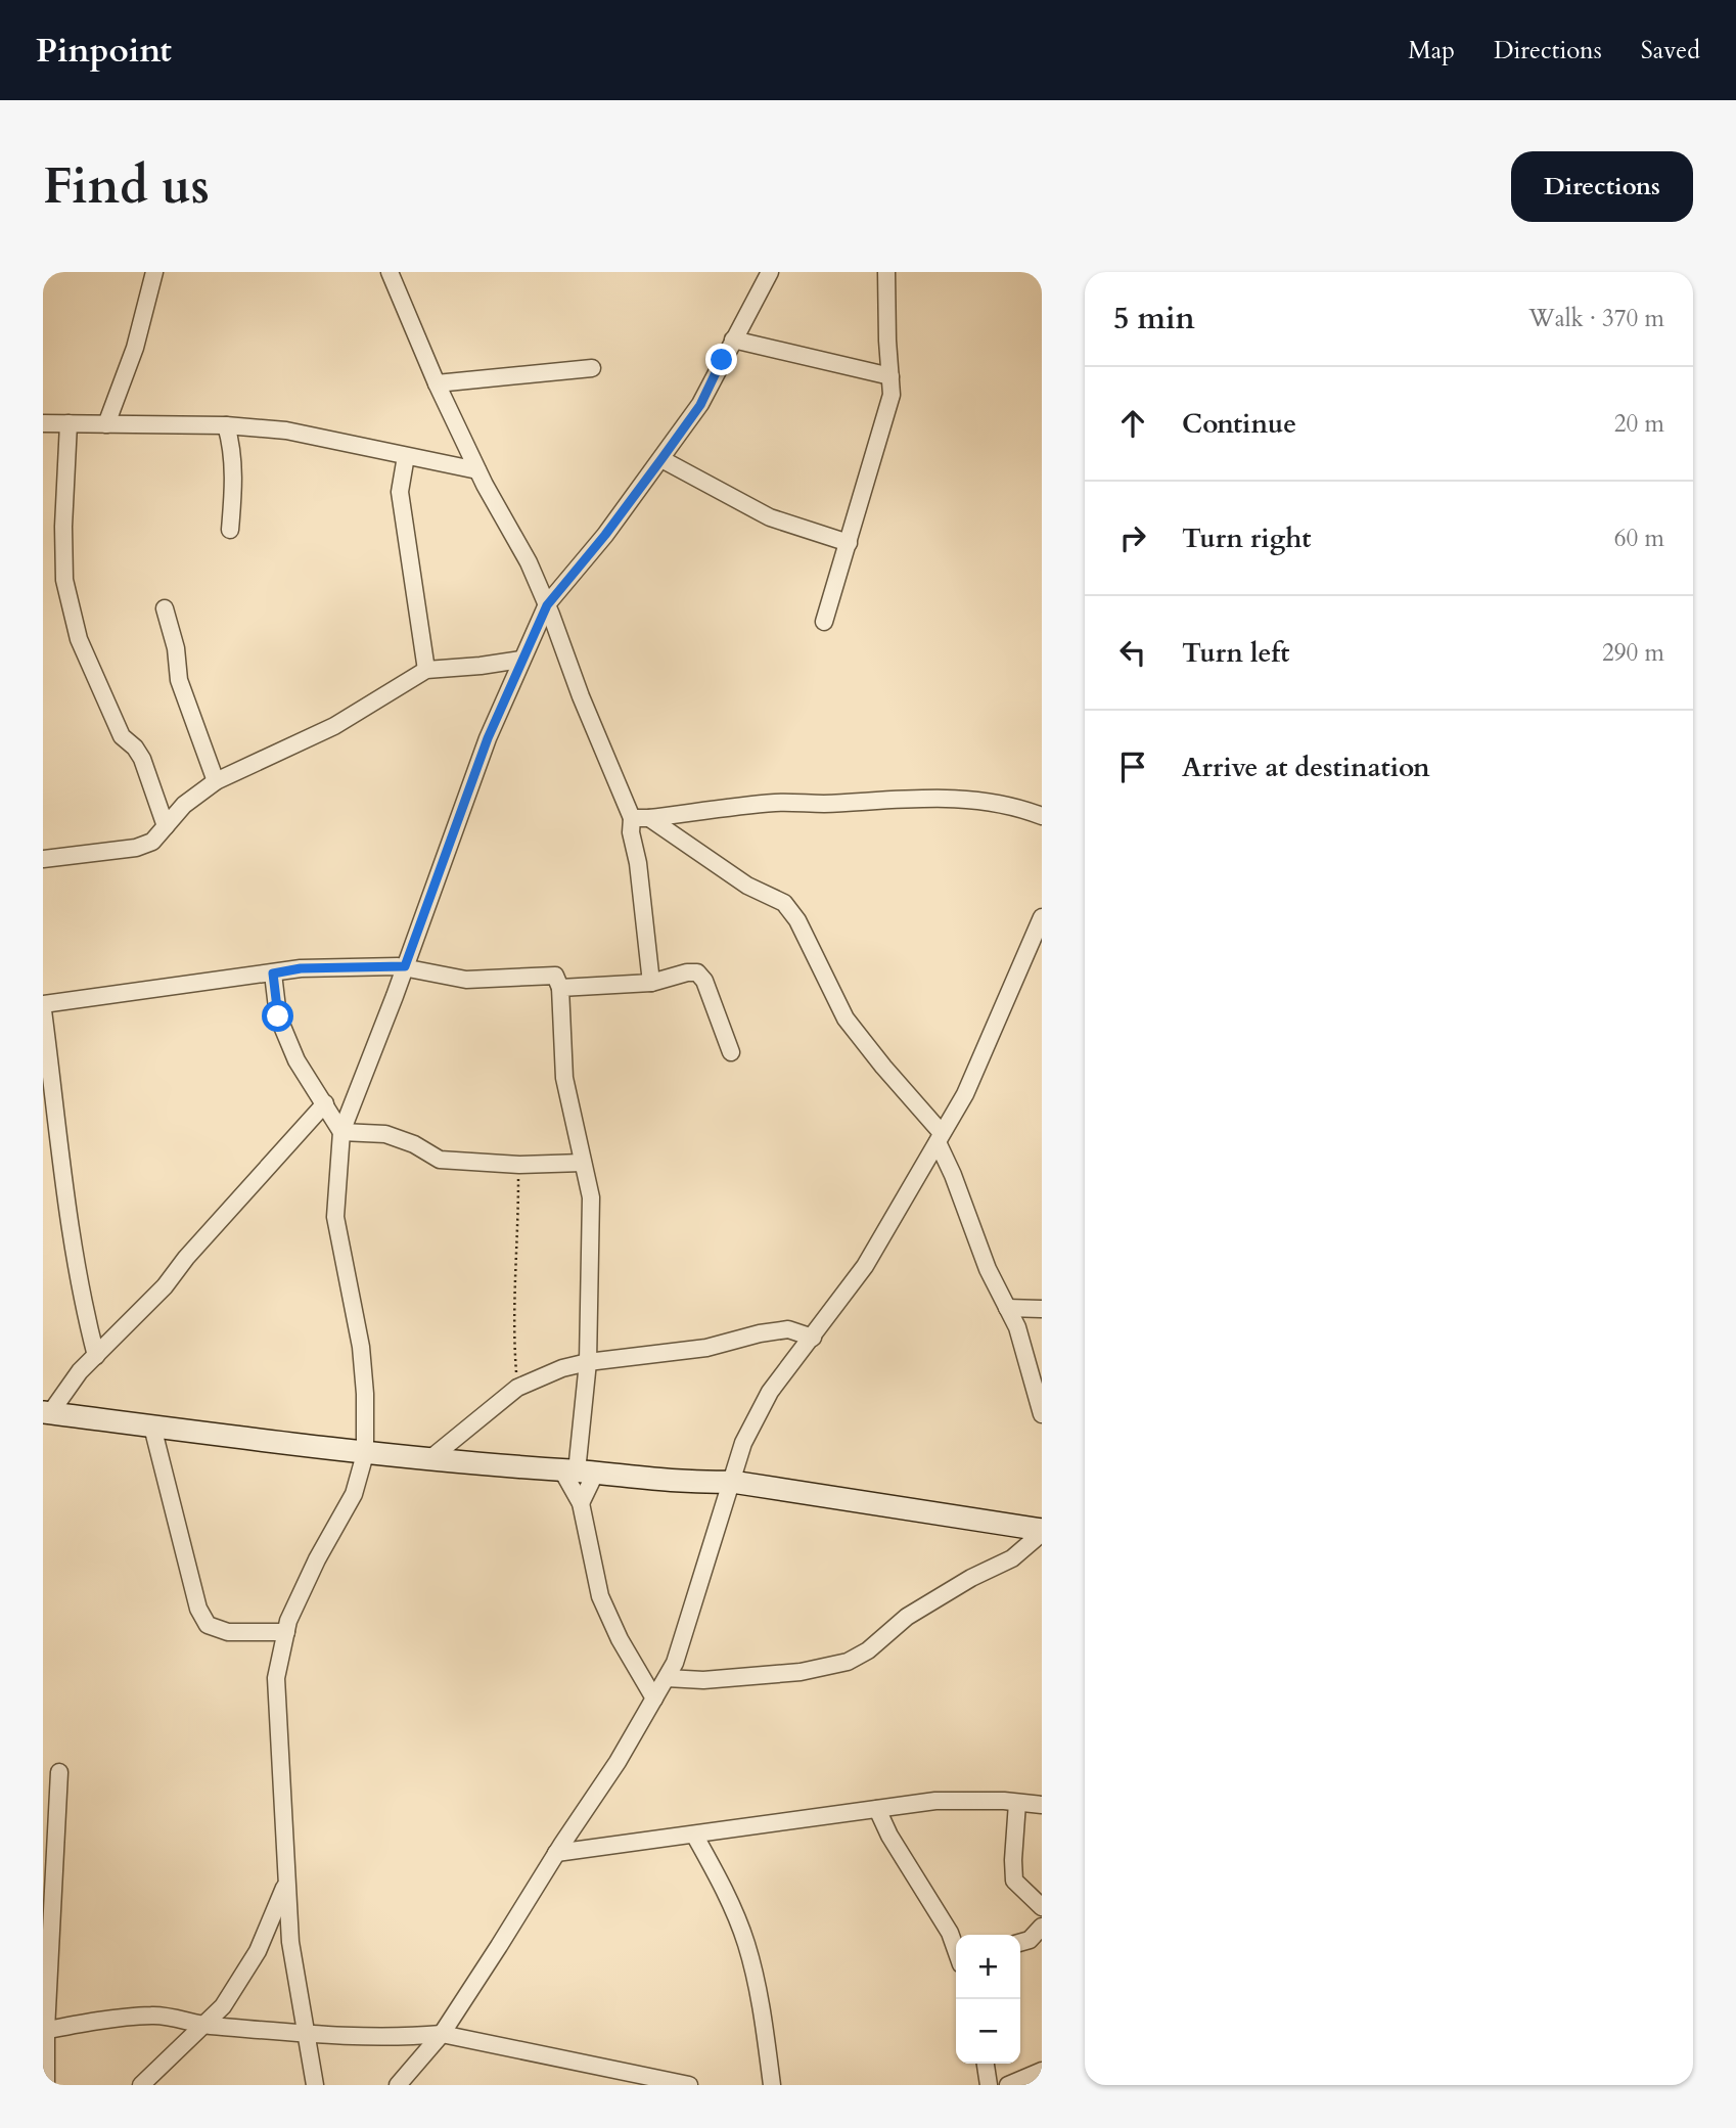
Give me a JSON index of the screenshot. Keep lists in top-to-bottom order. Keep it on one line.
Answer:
{"page":{"header":"Pinpoint","nav":["Map","Directions","Saved"],"buttons":"Directions","title":"Find us","heading":["5 min","Walk · 370 m"],"list":[["Continue","20 m"],["Turn right","60 m"],["Turn left","290 m"],"Arrive at destination"],"map_buttons":["+","−"]}}
